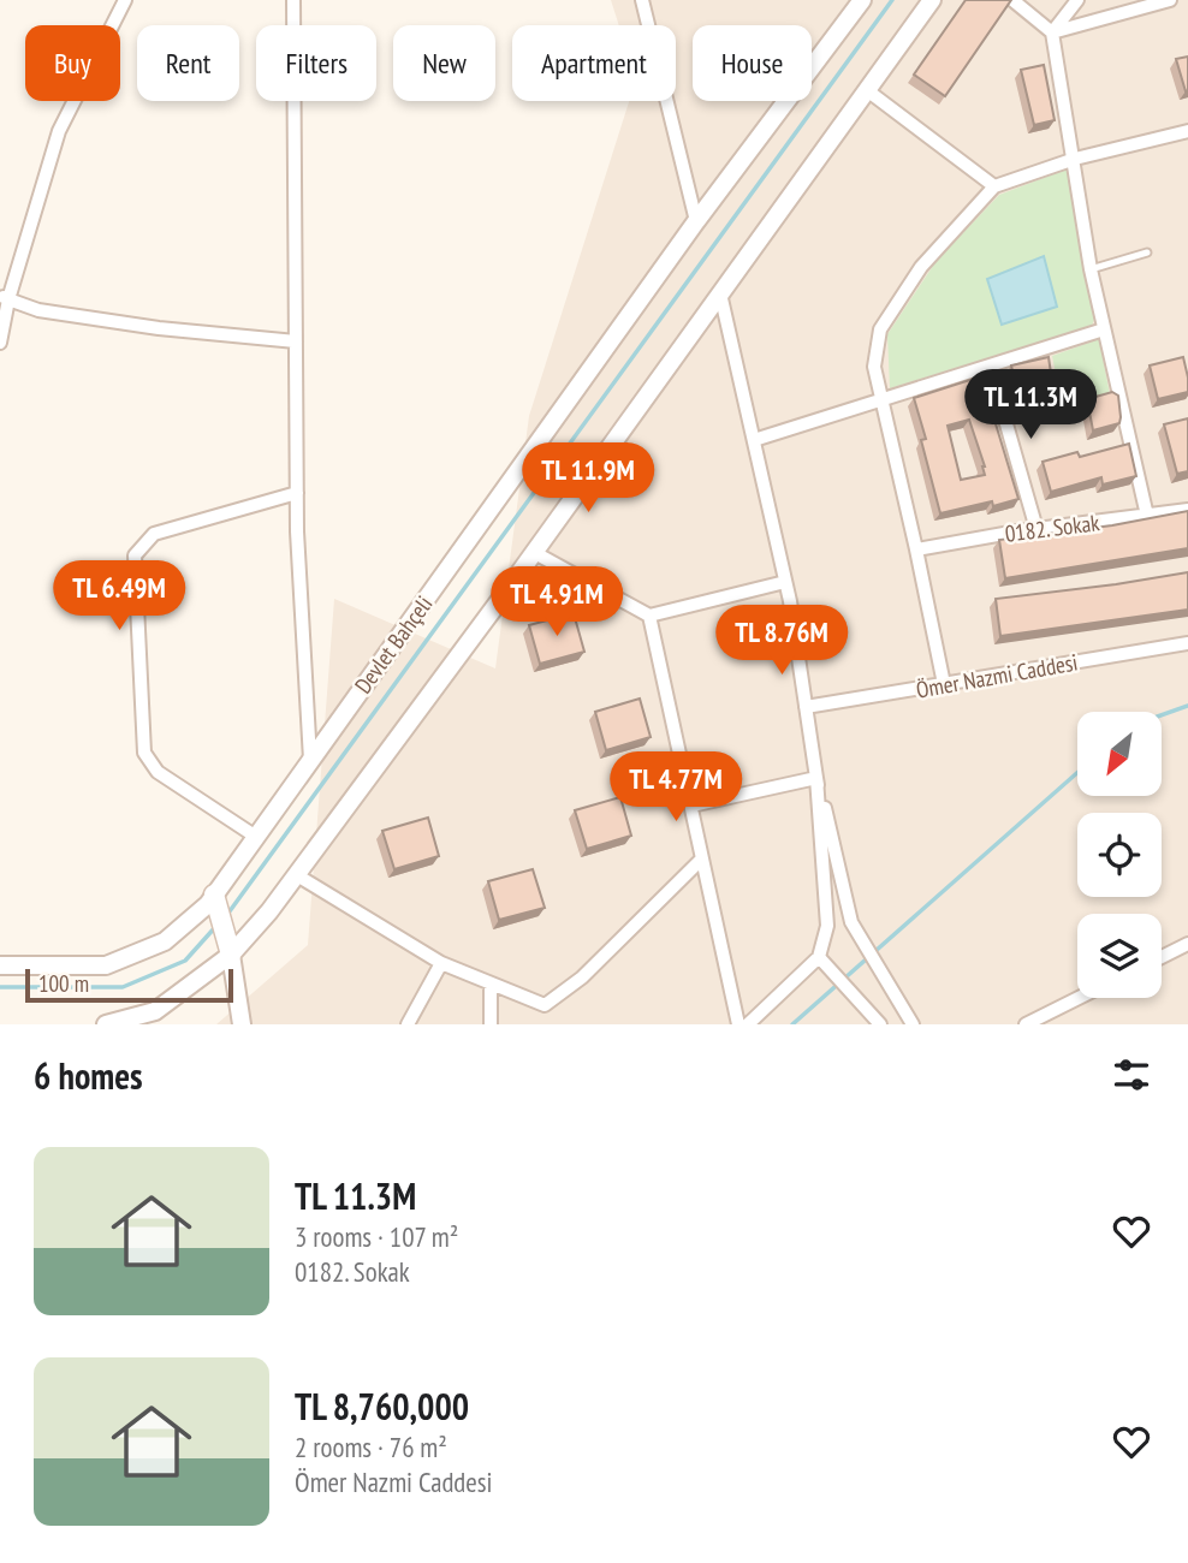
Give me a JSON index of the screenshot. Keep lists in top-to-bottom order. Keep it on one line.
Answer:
{"streets":{"street":["0182. Sokak","Devlet Bahçeli","Ömer Nazmi Caddesi"]},"scale_bar":"100 m","north":"bottom left","page":{"chip":["Buy","Rent","Filters","New","Apartment","House"],"price":["TL 11.3M","TL 11.9M","TL 6.49M","TL 4.91M","TL 8.76M","TL 4.77M"],"scale":"100 m","heading":"6 homes","list":[{"name":"TL 11.3M","note":"3 rooms · 107 m² · 0182. Sokak"},{"name":"TL 8,760,000","note":"2 rooms · 76 m² · Ömer Nazmi Caddesi"}]}}
